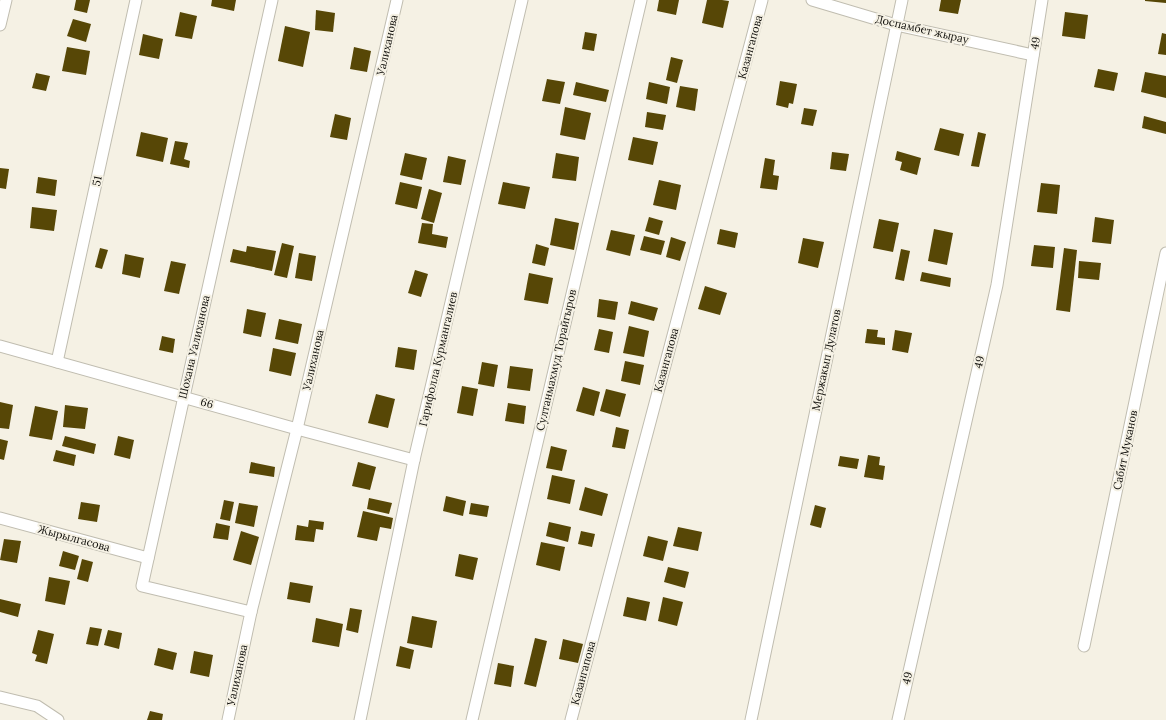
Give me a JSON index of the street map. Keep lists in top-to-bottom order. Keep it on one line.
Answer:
{"streets":{"street":["Доспамбет жырау","49","Уалиханова","Казангапова","51","Шохана Уалиханова","Гарифолла Курмангалиев","Султанмахмуд Торайгыров","Мержакып Дулатов","66","Сабит Муканов","Жырылгасова"]},"crossings":[["Доспамбет жырау","49"],["Доспамбет жырау","Мержакып Дулатов"],["Уалиханова","Шохана Уалиханова"],["Уалиханова","66"],["51","66"],["Шохана Уалиханова","66"],["Шохана Уалиханова","Жырылгасова"],["Гарифолла Курмангалиев","66"]]}
